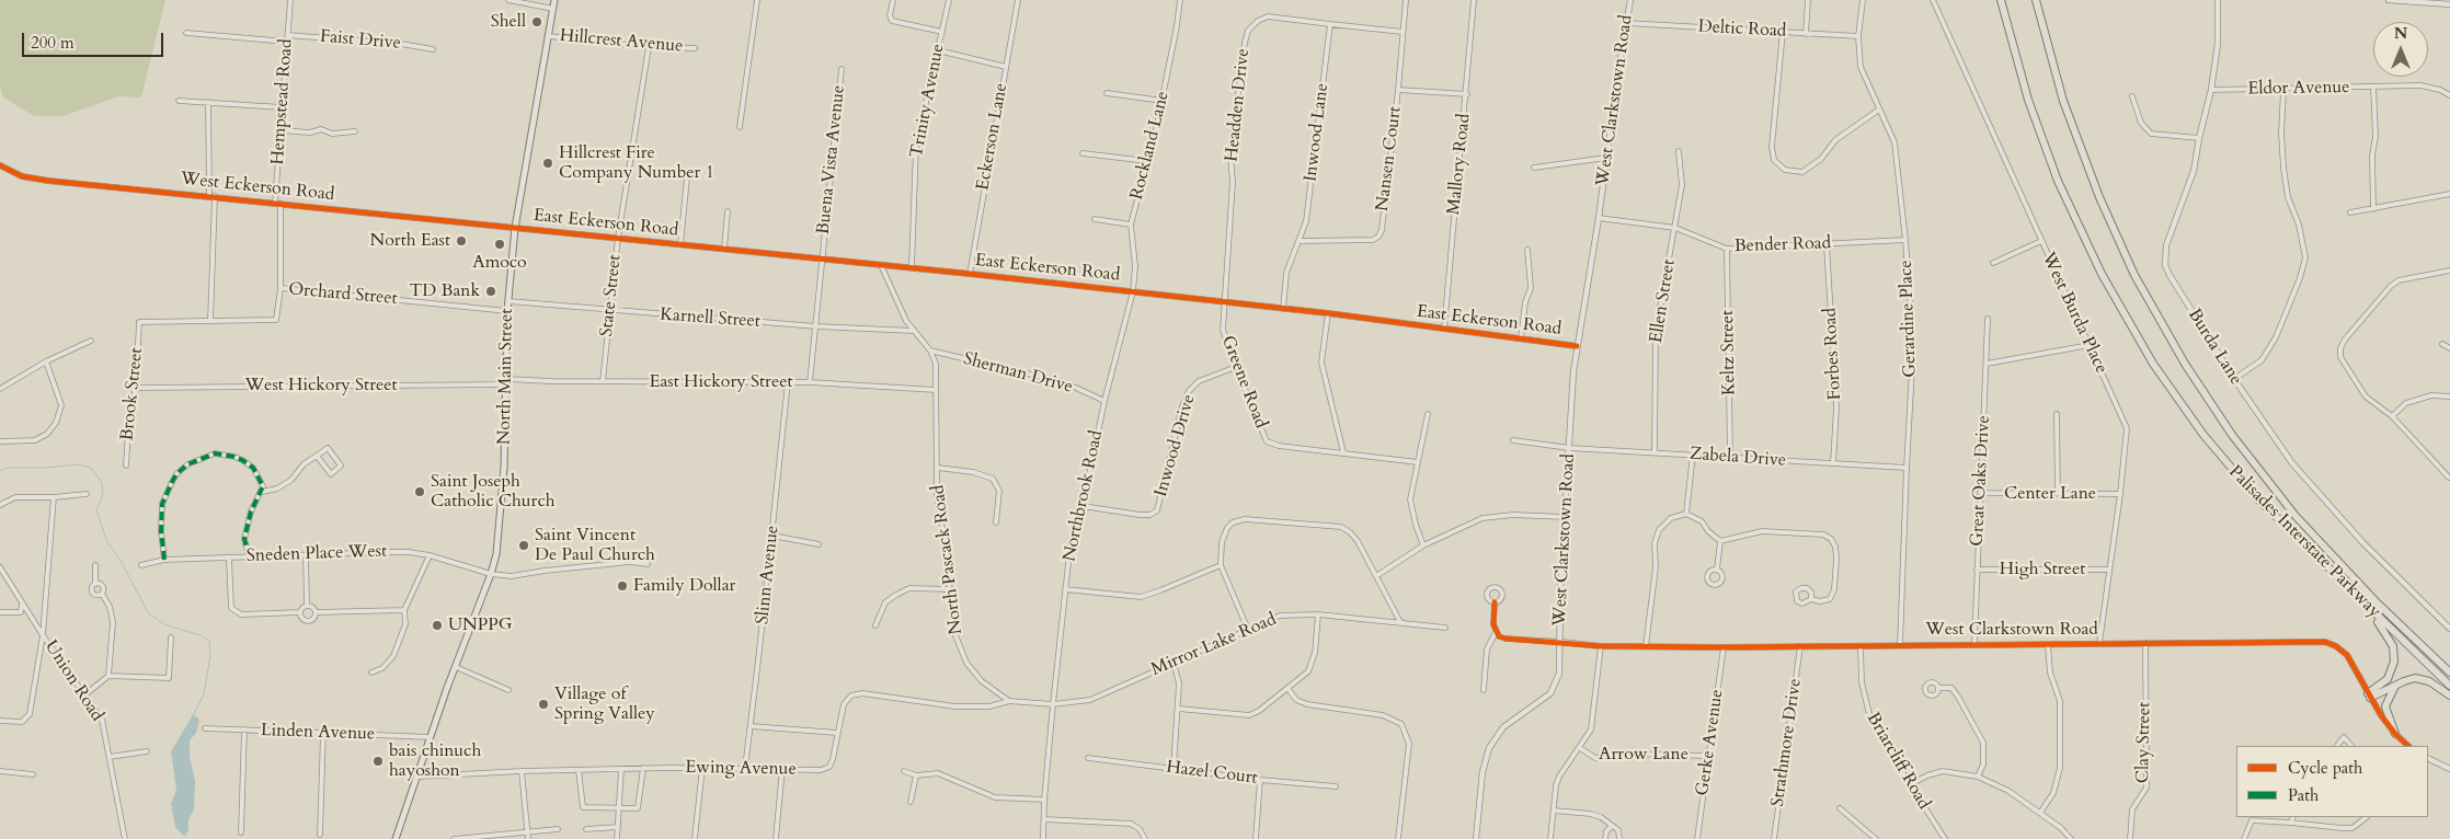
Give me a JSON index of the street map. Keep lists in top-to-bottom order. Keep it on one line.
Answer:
{"streets":{"highway":["Palisades Interstate Parkway"],"main road":["North Main Street"],"street":["Deltic Road","Faist Drive","Hillcrest Avenue","Eldor Avenue","Trinity Avenue","West Clarkstown Road","Hempstead Road","Headden Drive","Inwood Lane","Eckerson Lane","Rockland Lane","Nansen Court","Buena Vista Avenue","Mallory Road","West Eckerson Road","East Eckerson Road","Bender Road","Orchard Street","State Street","Ellen Street","West Burda Place","Karnell Street","Gerardine Place","Burda Lane","Keltz Street","Forbes Road","Sherman Drive","East Hickory Street","Greene Road","West Hickory Street","Brook Street","Inwood Drive","Zabela Drive","Great Oaks Drive","Center Lane","Northbrook Road","Sneden Place West","North Pascack Road","High Street","Slinn Avenue","Mirror Lake Road","Union Road","Linden Avenue","Gerke Avenue","Strathmore Drive","Clay Street","Arrow Lane","Briarcliff Road","Ewing Avenue","Hazel Court"]},"crossings":[["Deltic Road","West Clarkstown Road"],["Deltic Road","Gerardine Place"],["Faist Drive","Hempstead Road"],["Hillcrest Avenue","State Street"],["Hillcrest Avenue","North Main Street"],["Eldor Avenue","Burda Lane"],["Trinity Avenue","East Eckerson Road"],["West Clarkstown Road","East Eckerson Road"],["West Clarkstown Road","Bender Road"],["West Clarkstown Road","West Burda Place"],["West Clarkstown Road","Gerardine Place"],["West Clarkstown Road","Zabela Drive"],["West Clarkstown Road","Great Oaks Drive"],["West Clarkstown Road","Gerke Avenue"],["West Clarkstown Road","Strathmore Drive"],["West Clarkstown Road","Clay Street"],["West Clarkstown Road","Briarcliff Road"],["Hempstead Road","West Eckerson Road"],["Hempstead Road","Orchard Street"],["Headden Drive","Inwood Lane"],["Headden Drive","East Eckerson Road"],["Headden Drive","Greene Road"],["Inwood Lane","Nansen Court"],["Inwood Lane","East Eckerson Road"],["Eckerson Lane","East Eckerson Road"],["Rockland Lane","East Eckerson Road"],["Rockland Lane","Northbrook Road"],["Buena Vista Avenue","East Eckerson Road"],["Buena Vista Avenue","Karnell Street"],["Buena Vista Avenue","East Hickory Street"],["Mallory Road","East Eckerson Road"],["West Eckerson Road","East Eckerson Road"],["West Eckerson Road","North Main Street"],["East Eckerson Road","State Street"],["East Eckerson Road","North Main Street"],["East Eckerson Road","Greene Road"],["East Eckerson Road","Northbrook Road"],["East Eckerson Road","North Pascack Road"],["Bender Road","Ellen Street"],["Bender Road","Gerardine Place"],["Bender Road","Keltz Street"],["Bender Road","Forbes Road"],["Orchard Street","North Main Street"],["Orchard Street","Brook Street"],["State Street","Karnell Street"],["State Street","East Hickory Street"],["Ellen Street","Zabela Drive"],["West Burda Place","Center Lane"],["West Burda Place","High Street"],["Karnell Street","North Main Street"],["Karnell Street","North Pascack Road"],["Gerardine Place","Zabela Drive"],["Keltz Street","Zabela Drive"],["Forbes Road","Zabela Drive"],["Sherman Drive","Northbrook Road"],["Sherman Drive","North Pascack Road"],["North Main Street","East Hickory Street"],["North Main Street","West Hickory Street"],["North Main Street","Sneden Place West"],["North Main Street","Linden Avenue"],["North Main Street","Ewing Avenue"],["East Hickory Street","West Hickory Street"],["East Hickory Street","North Pascack Road"],["East Hickory Street","Slinn Avenue"],["Greene Road","Inwood Drive"],["West Hickory Street","Brook Street"],["Inwood Drive","Northbrook Road"],["Great Oaks Drive","Center Lane"],["Great Oaks Drive","High Street"],["Northbrook Road","Mirror Lake Road"],["North Pascack Road","Ewing Avenue"],["Slinn Avenue","Ewing Avenue"],["Gerke Avenue","Arrow Lane"]],"places":["Shell","Hillcrest Fire Company Number 1","North East","Amoco","TD Bank","Saint Joseph Catholic Church","Saint Vincent De Paul Church","Family Dollar","UNPPG","Village of Spring Valley","bais chinuch hayoshon"],"legend":["Cycle path","Path"],"scale_bar":"200 m","north":"top"}
